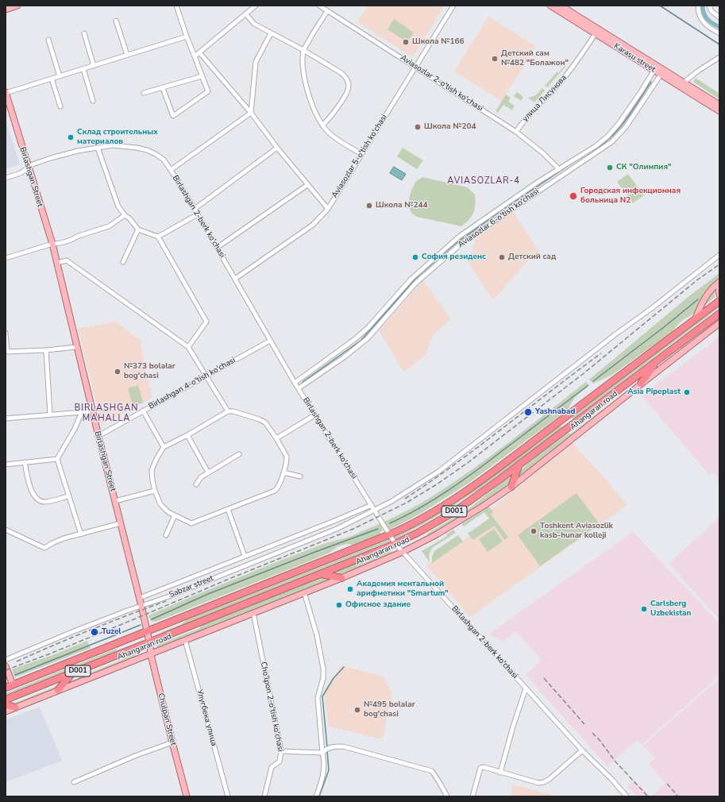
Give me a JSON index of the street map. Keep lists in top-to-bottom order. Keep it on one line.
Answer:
{"streets":{"highway":["Ahangaran road","D001"],"main road":["Karasu street","Birlashgan Street","Chulpan Street"],"street":["Aviasozlar 2-o'tish ko'chasi","улица Лисунова","Aviasozlar 5-o'tish ko'chasi","Birlashgan 2-berk ko'chasi","Aviasozlar 6-o'tish ko'chasi","Birlashgan 4-o'tish ko'chasi","Sabzar street","Cho'lpon 2-o'tish ko'chasi","Улугбека улица"]},"crossings":[["Karasu street","улица Лисунова"],["Karasu street","Aviasozlar 6-o'tish ko'chasi"],["Aviasozlar 2-o'tish ko'chasi","улица Лисунова"],["Aviasozlar 2-o'tish ko'chasi","Aviasozlar 5-o'tish ko'chasi"],["Aviasozlar 2-o'tish ko'chasi","Aviasozlar 6-o'tish ko'chasi"],["Aviasozlar 5-o'tish ko'chasi","Birlashgan 2-berk ko'chasi"],["Birlashgan Street","Birlashgan 2-berk ko'chasi"],["Birlashgan Street","Birlashgan 4-o'tish ko'chasi"],["Birlashgan Street","Ahangaran road"],["Birlashgan Street","Sabzar street"],["Birlashgan Street","Chulpan Street"],["Birlashgan 2-berk ko'chasi","Aviasozlar 6-o'tish ko'chasi"],["Birlashgan 2-berk ko'chasi","Birlashgan 4-o'tish ko'chasi"],["Birlashgan 2-berk ko'chasi","Ahangaran road"],["Birlashgan 2-berk ko'chasi","Sabzar street"],["Ahangaran road","Cho'lpon 2-o'tish ko'chasi"],["Ahangaran road","Улугбека улица"],["Ahangaran road","Chulpan Street"]],"districts":["AVIASOZLAR-4","BIRLASHGAN MAHALLA"],"places":["Школа №166","Детский сам №482 \"Болажон\"","Школа №204","Склад строительных материалов","СК \"Олимпия\"","Городская инфекционная больница N2","Школа №244","София резиденс","Детский сад","№373 bolalar bog'chasi","Asia Pipeplast","Yashnabad","Toshkent Aviasozlik kasb-hunar kolleji","Академия ментальной арифметики \"Smartum\"","Офисное здание","Carlsberg Uzbekistan","Tuzel","№495 bolalar bog'chasi"]}
